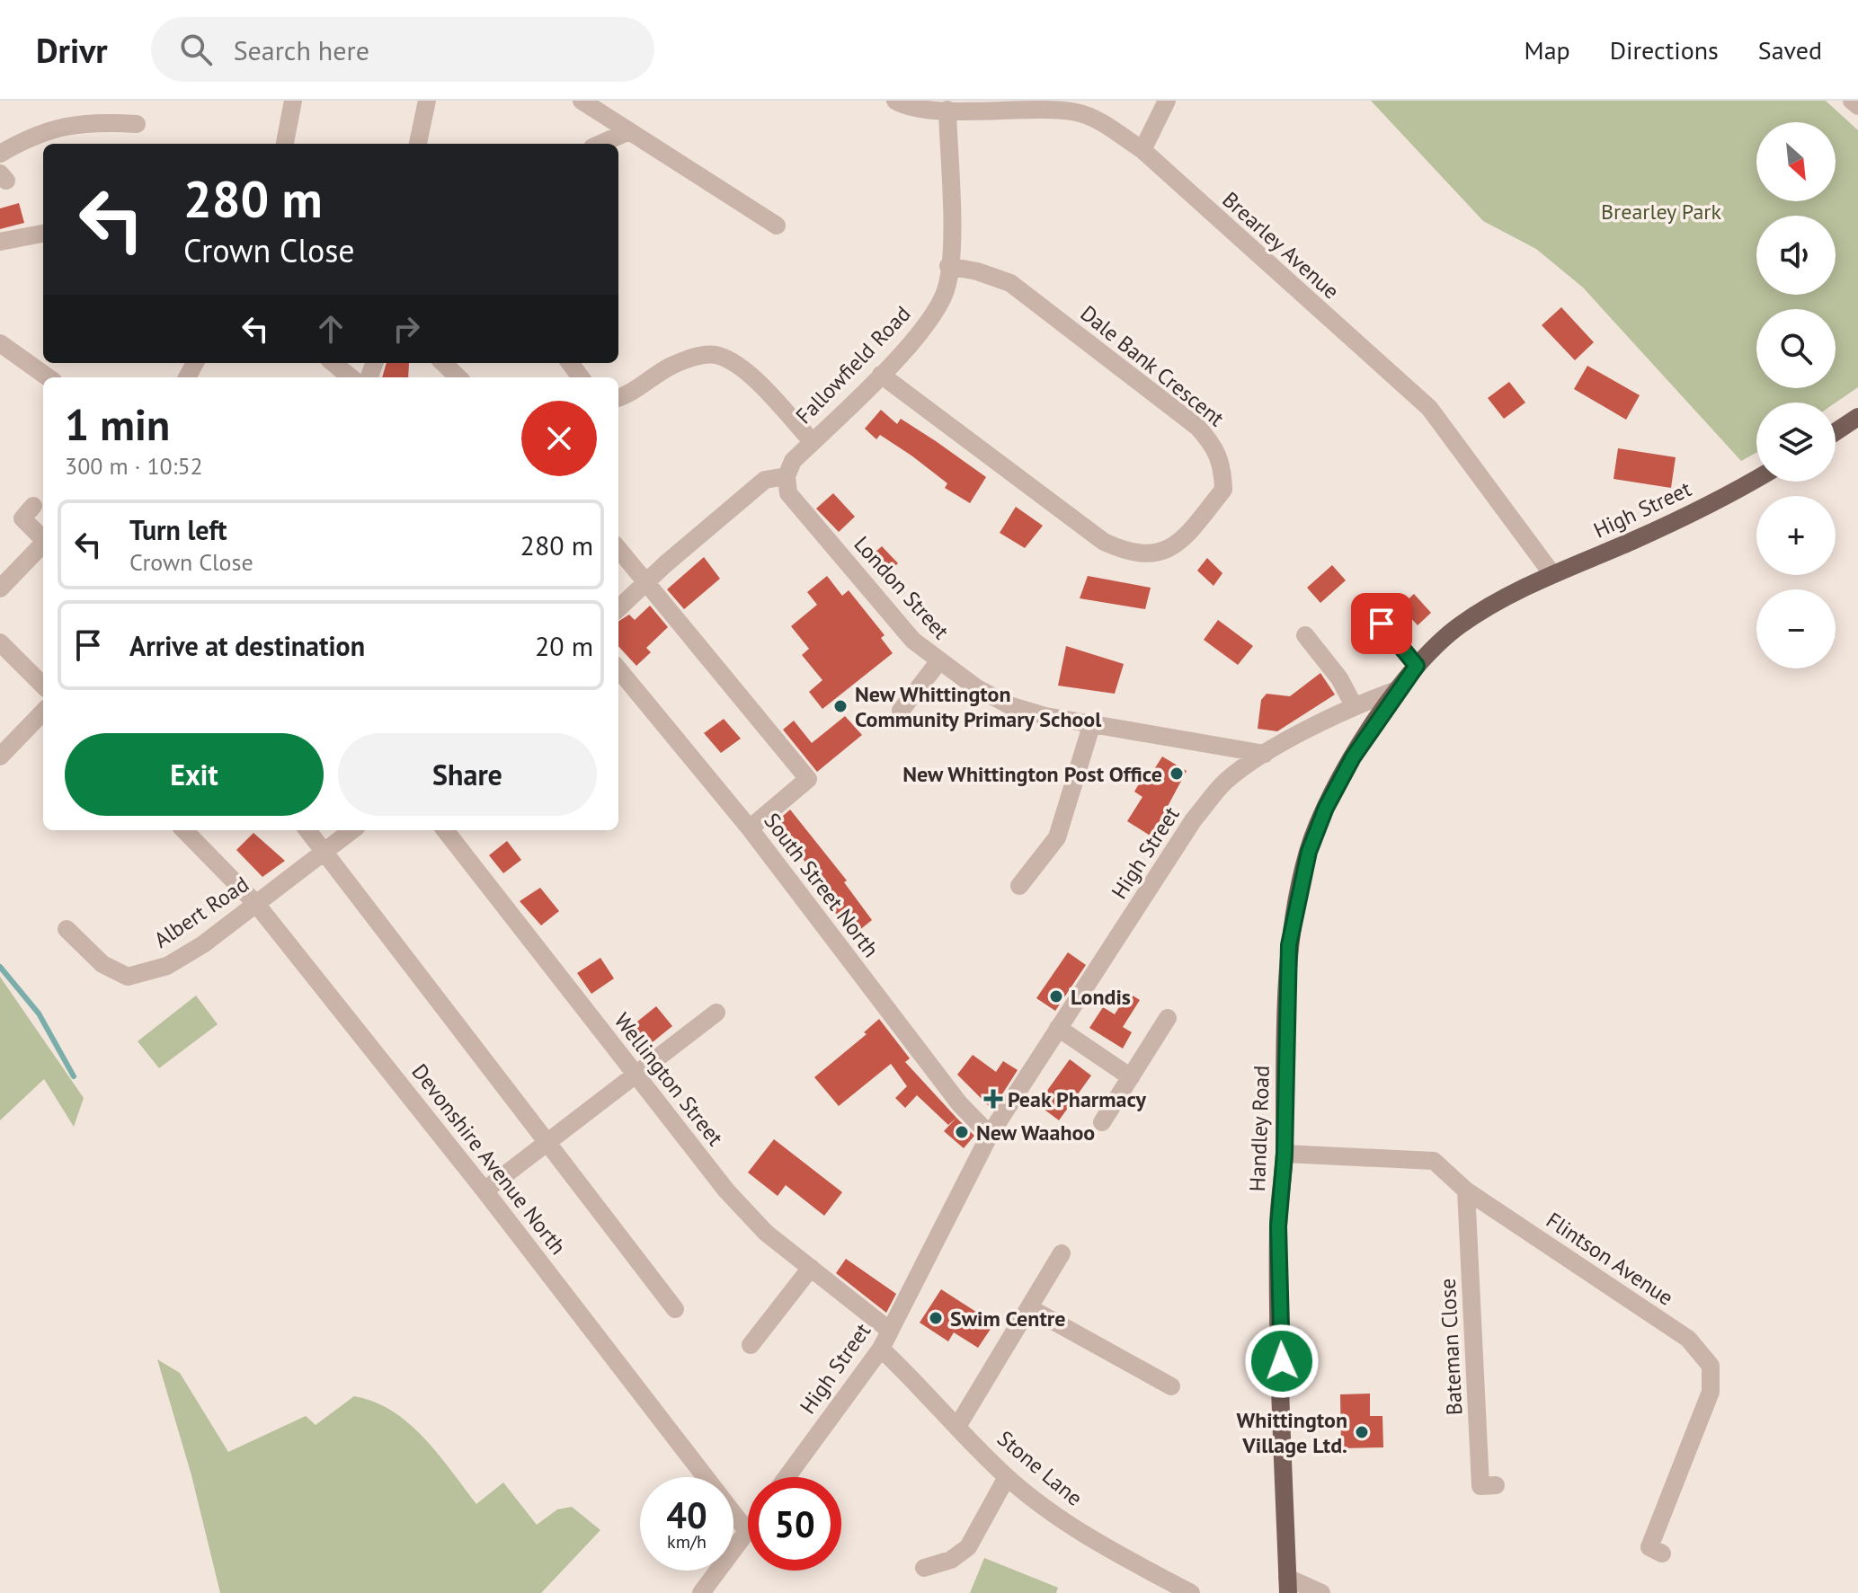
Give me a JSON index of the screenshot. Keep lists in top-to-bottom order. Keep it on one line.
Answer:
{"streets":{"main road":["High Street","Handley Road"],"street":["Brearley Avenue","Fallowfield Road","Dale Bank Crescent","London Street","South Street North","Albert Road","Wellington Street","Devonshire Avenue North","Flintson Avenue","Bateman Close","Stone Lane"]},"crossings":[["Brearley Avenue","Fallowfield Road"],["Brearley Avenue","High Street"],["Fallowfield Road","Dale Bank Crescent"],["Fallowfield Road","London Street"],["High Street","London Street"],["High Street","South Street North"],["High Street","Wellington Street"],["High Street","Handley Road"],["High Street","Stone Lane"],["Albert Road","Devonshire Avenue North"],["Handley Road","Flintson Avenue"],["Flintson Avenue","Bateman Close"]],"parks":["Brearley Park"],"places":{"other":["New Whittington Community Primary School","New Whittington Post Office","Londis","New Waahoo","Swim Centre","Whittington Village Ltd."],"health":["Peak Pharmacy"]},"north":"bottom right","page":{"header":"Drivr","search":"Search here","nav":["Map","Directions","Saved"],"map_buttons":["+","−"],"turn":["280 m","Crown Close"],"heading":["1 min","300 m · 10:52"],"list":[{"name":"Turn left","note":"Crown Close","value":"280 m"},{"name":"Arrive at destination","value":"20 m"}],"buttons":["Exit","Share"],"speed":"40 km/h","limit":"50"}}
